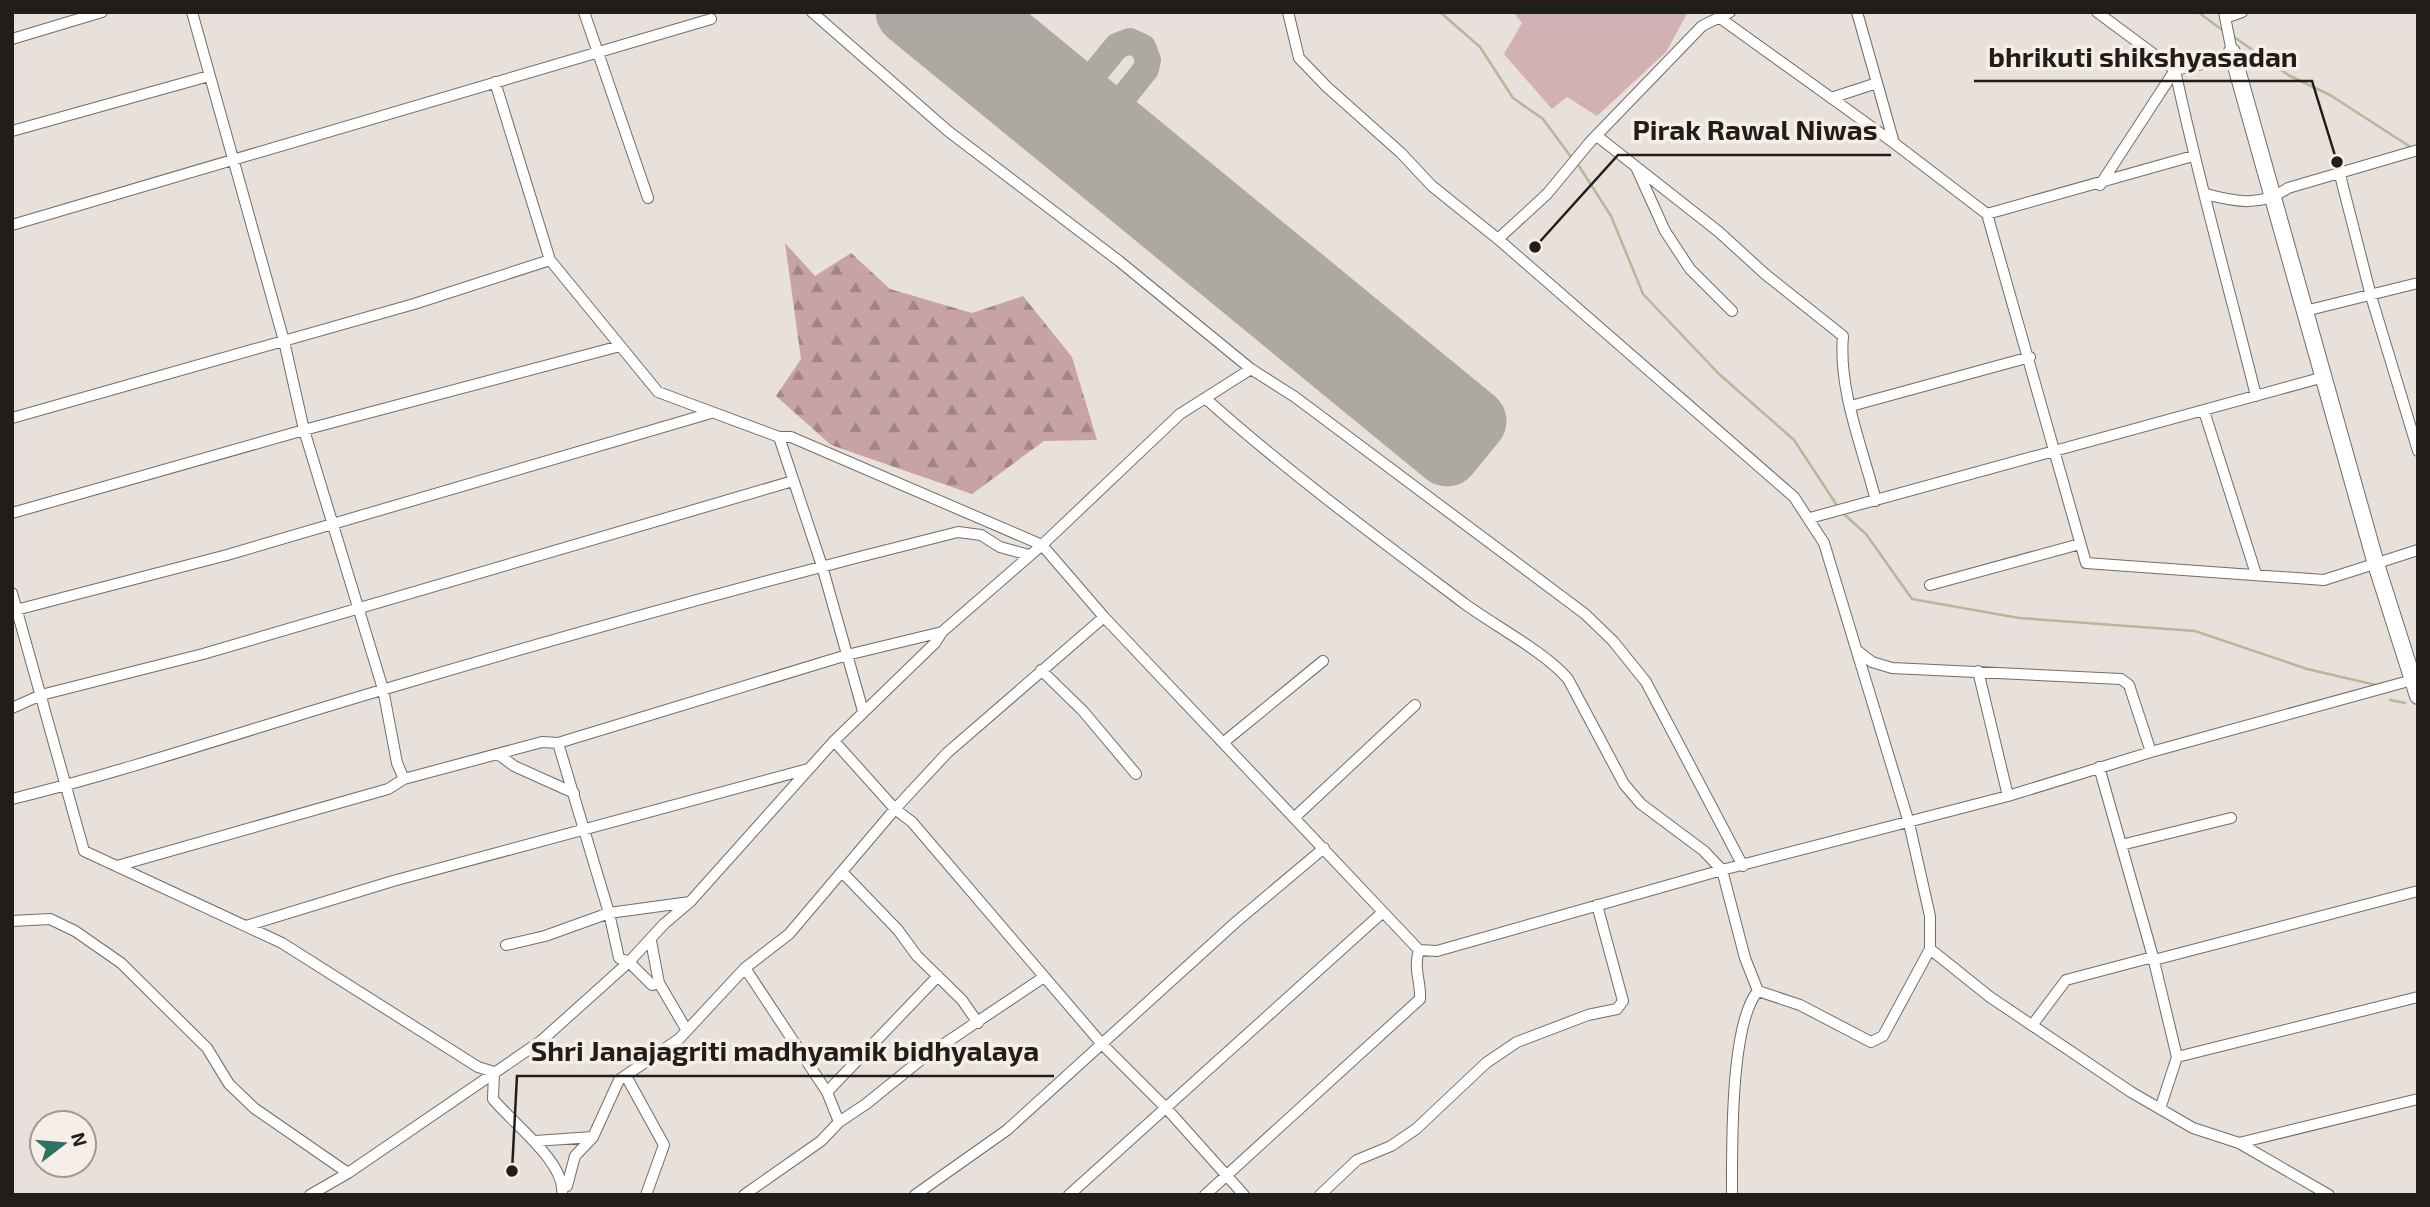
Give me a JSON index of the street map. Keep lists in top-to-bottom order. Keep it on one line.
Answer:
{"places":["bhrikuti shikshyasadan","Pirak Rawal Niwas","Shri Janajagriti madhyamik bidhyalaya"],"north":"right"}
